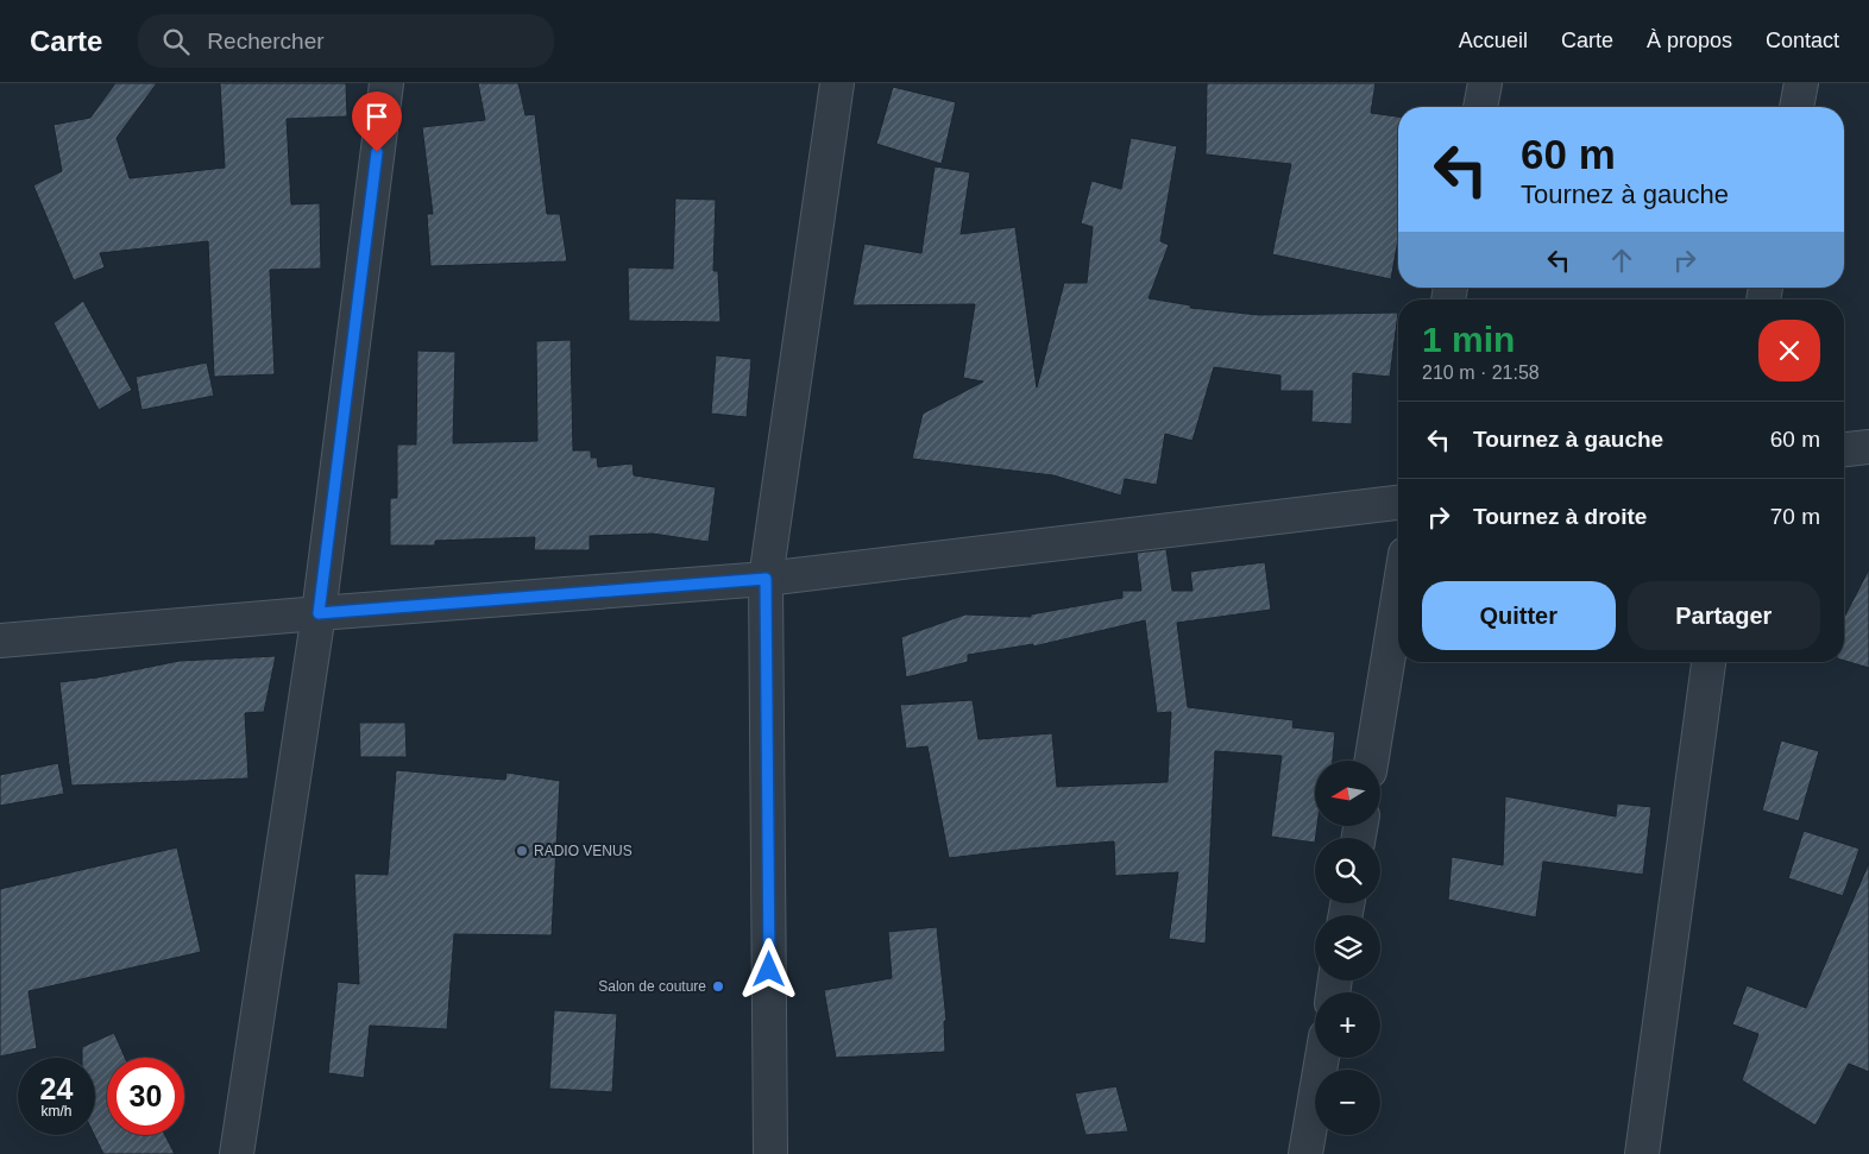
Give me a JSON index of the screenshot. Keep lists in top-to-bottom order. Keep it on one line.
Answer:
{"places":["RADIO VENUS","Salon de couture"],"north":"left","page":{"header":"Carte","search":"Rechercher","nav":["Accueil","Carte","À propos","Contact"],"turn":["60 m","Tournez à gauche"],"heading":["1 min","210 m · 21:58"],"list":[{"name":"Tournez à gauche","value":"60 m"},{"name":"Tournez à droite","value":"70 m"}],"buttons":["Quitter","Partager"],"map_buttons":["+","−"],"speed":"24 km/h","limit":"30"}}
